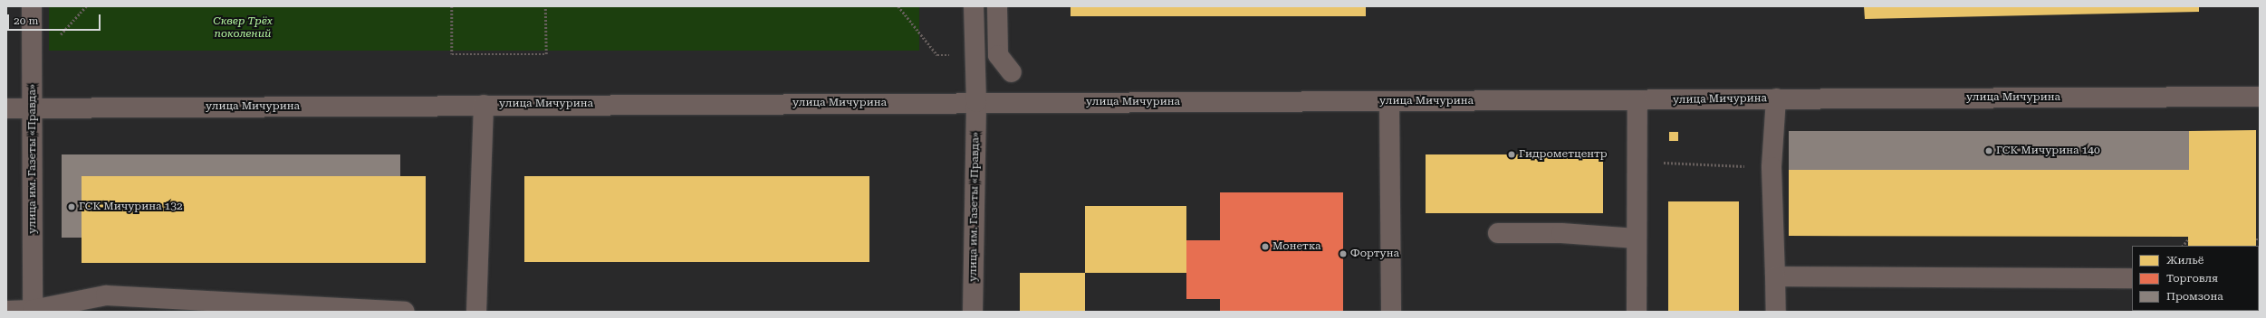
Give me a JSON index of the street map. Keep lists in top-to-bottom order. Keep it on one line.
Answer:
{"streets":{"street":["улица Мичурина","улица им. Газеты «Правда»"]},"crossings":[["улица Мичурина","улица им. Газеты «Правда»"]],"parks":["Сквер Трёх поколений"],"places":["ГСК Мичурина 140","Гидрометцентр","ГСК Мичурина 132","Монетка","Фортуна"],"legend":["Жильё","Торговля","Промзона"],"scale_bar":"20 m"}
